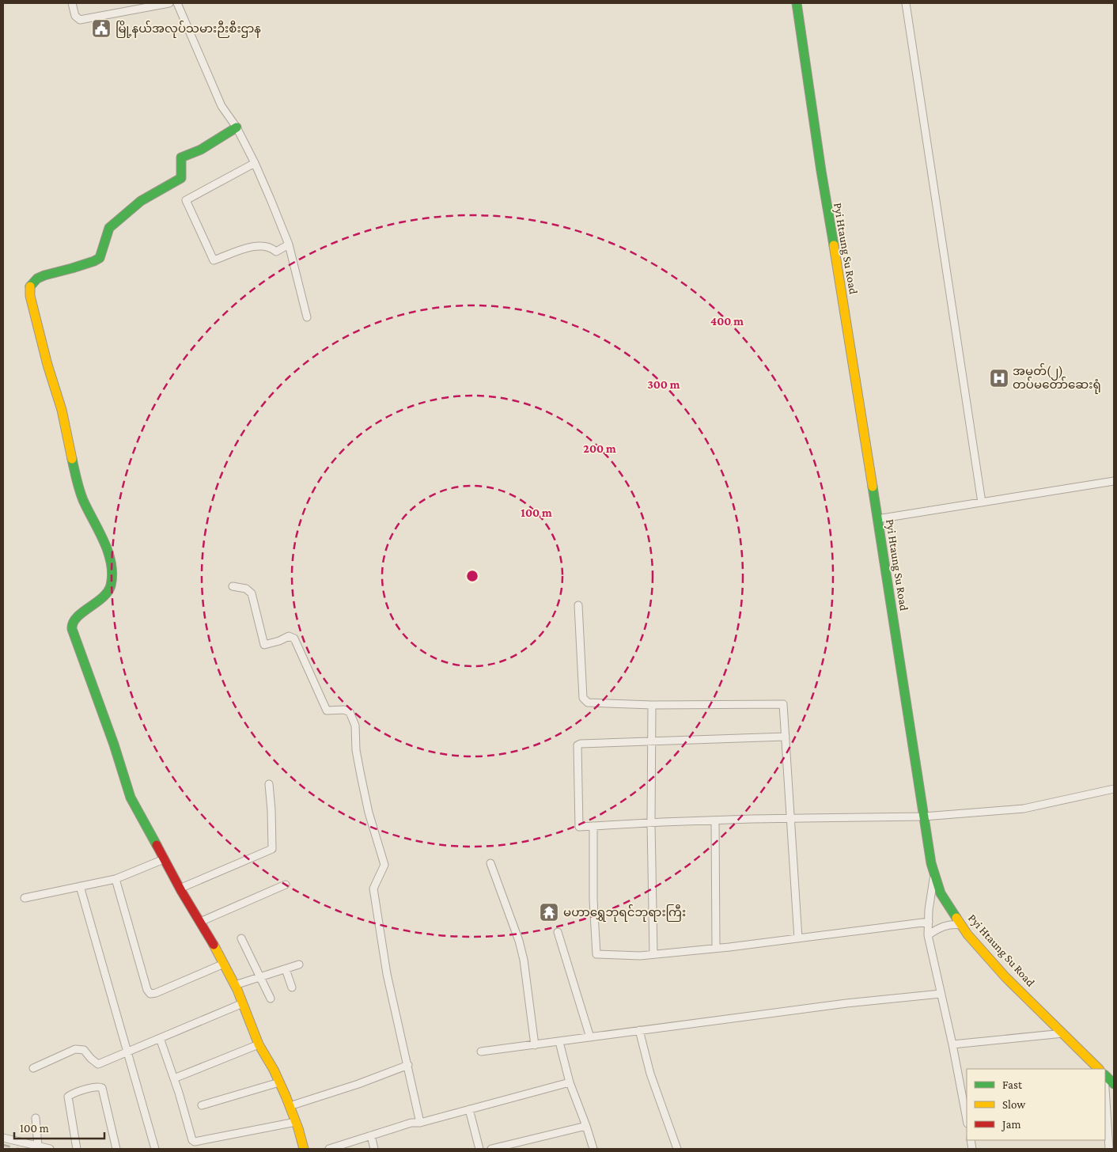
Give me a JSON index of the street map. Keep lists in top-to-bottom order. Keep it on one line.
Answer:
{"streets":{"main road":["Pyi Htaung Su Road"]},"places":{"public building":["မြို့နယ်အလုပ်သမားဉီးစီးဌာန"],"hospital":["အမှတ်(၂) တပ်မတော်ဆေးရုံ"],"temple":["မဟာရွှေဘုရင်ဘုရားကြီး"]},"legend":["Fast","Slow","Jam"],"scale_bar":"100 m","rings":["400 m","300 m","200 m","100 m"]}
